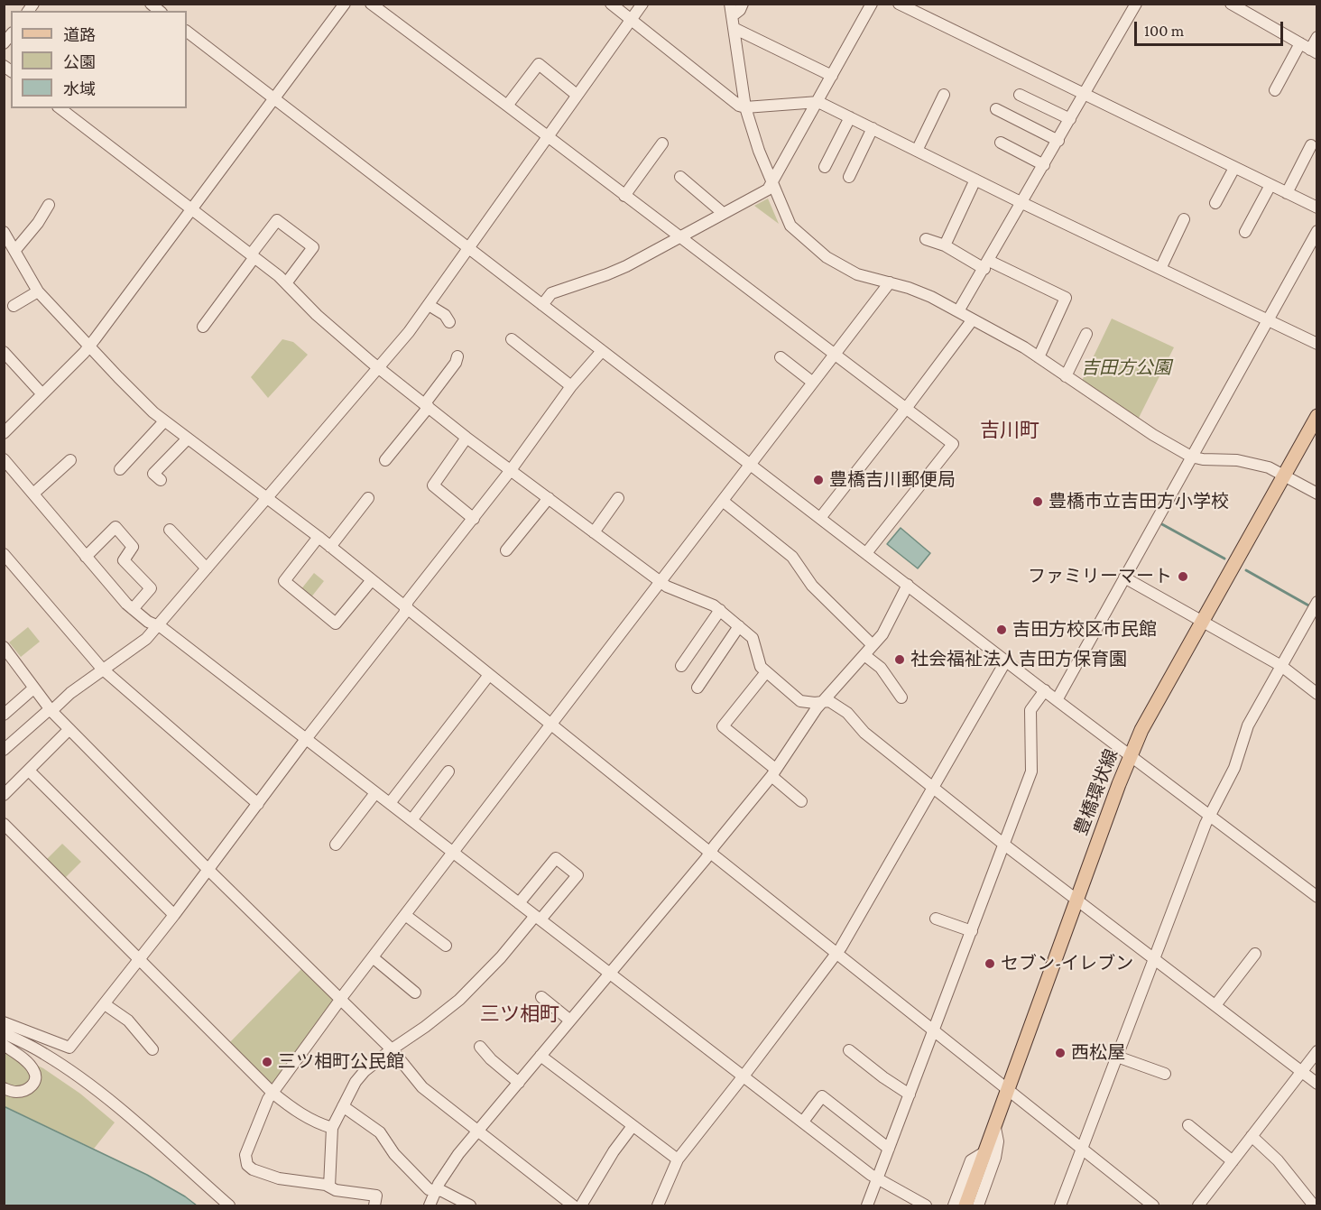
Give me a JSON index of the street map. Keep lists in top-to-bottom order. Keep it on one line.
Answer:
{"streets":{"main road":["豊橋環状線"]},"districts":["吉川町","三ツ相町"],"parks":["吉田方公園"],"places":["豊橋吉川郵便局","豊橋市立吉田方小学校","ファミリーマート","吉田方校区市民館","社会福祉法人吉田方保育園","セブン-イレブン","西松屋","三ツ相町公民館"],"legend":["道路","公園","水域"],"scale_bar":"100 m"}
